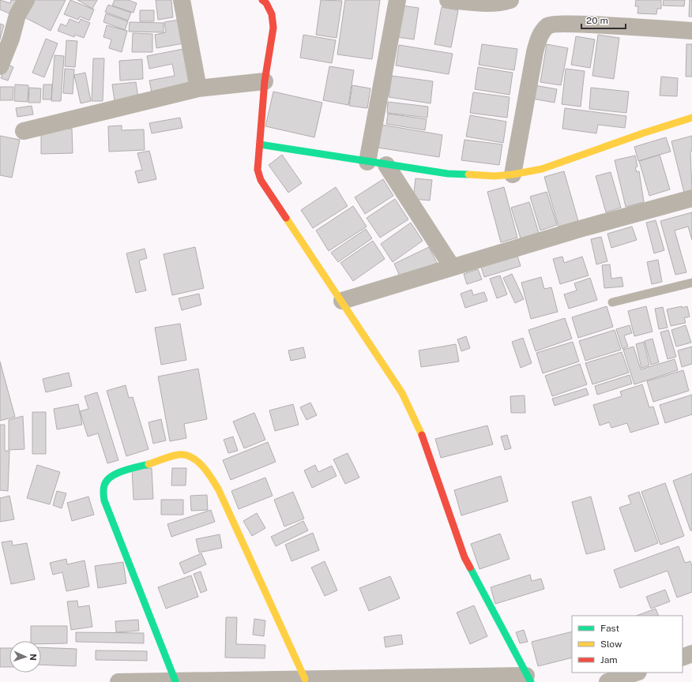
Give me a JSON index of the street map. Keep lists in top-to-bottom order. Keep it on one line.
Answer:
{"legend":["Fast","Slow","Jam"],"scale_bar":"20 m","north":"right"}
